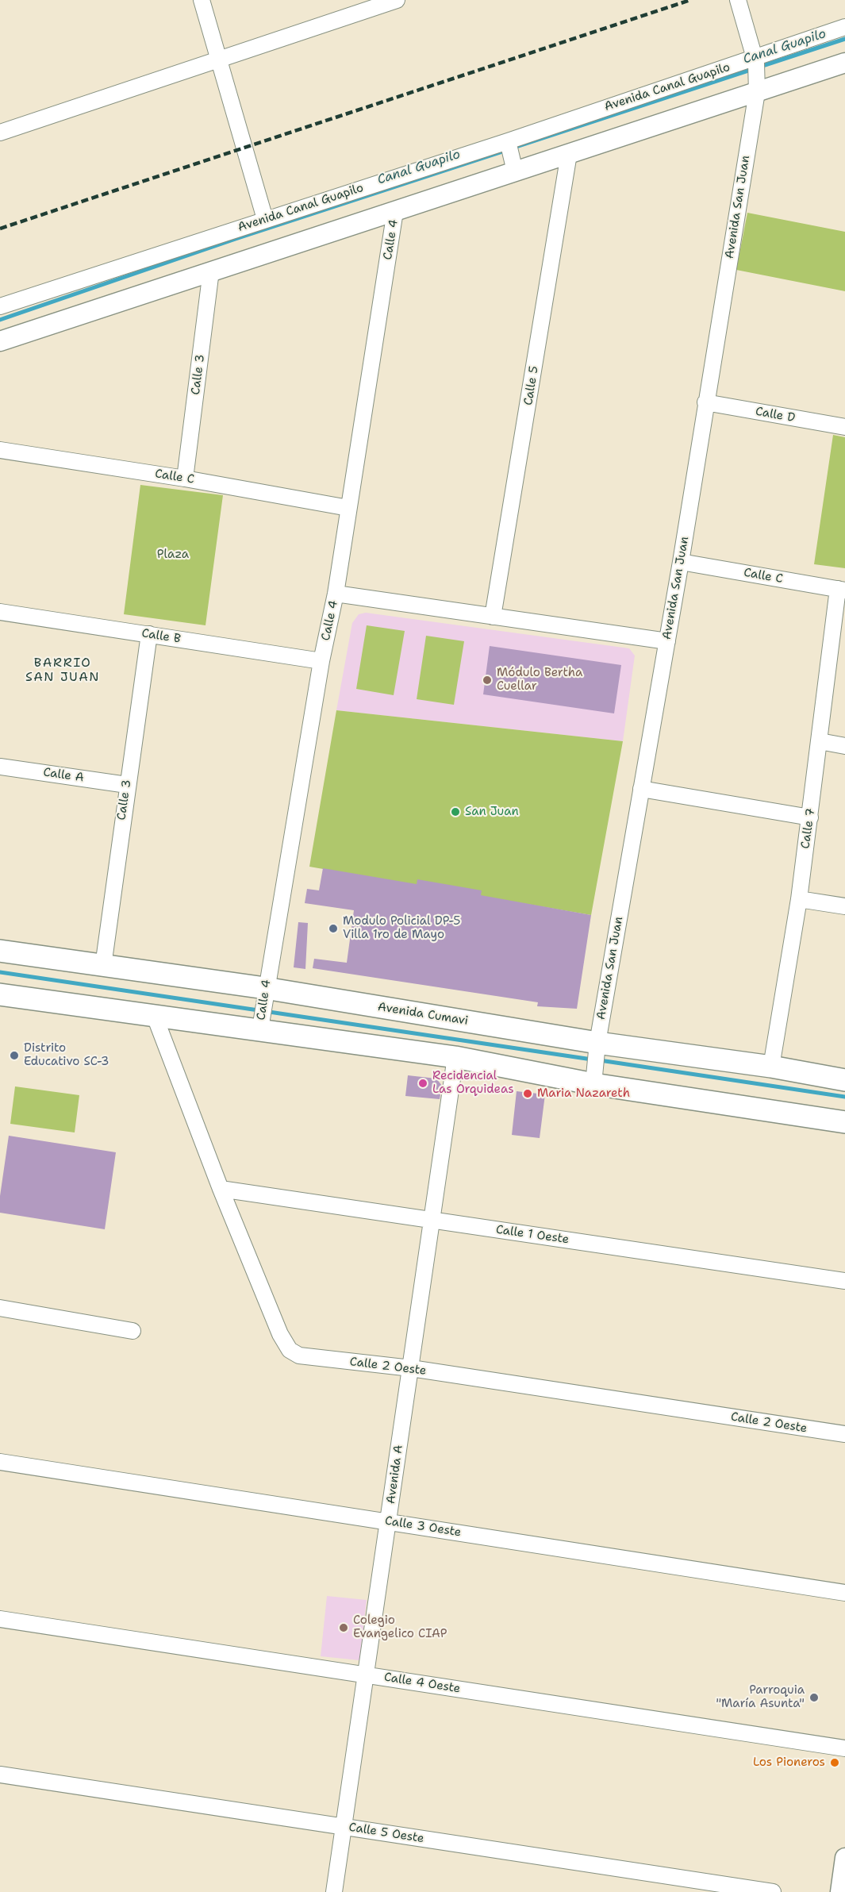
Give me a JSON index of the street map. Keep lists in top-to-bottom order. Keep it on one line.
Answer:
{"streets":{"main road":["Avenida Cumavi"],"street":["Avenida Canal Guapilo","Avenida San Juan","Calle 4","Calle 3","Calle 5","Calle D","Calle C","Calle B","Calle A","Calle 7","Calle 1 Oeste","Calle 2 Oeste","Avenida A","Calle 3 Oeste","Calle 4 Oeste","Calle 5 Oeste"]},"crossings":[["Avenida Canal Guapilo","Avenida San Juan"],["Avenida San Juan","Calle D"],["Avenida San Juan","Calle C"],["Avenida San Juan","Avenida Cumavi"],["Calle 4","Calle C"],["Calle 4","Calle B"],["Calle 4","Avenida Cumavi"],["Calle 3","Calle C"],["Calle 3","Calle B"],["Calle 3","Calle A"],["Calle 3","Avenida Cumavi"],["Calle C","Calle 7"],["Calle 7","Avenida Cumavi"],["Avenida Cumavi","Calle 2 Oeste"],["Avenida Cumavi","Avenida A"],["Calle 1 Oeste","Calle 2 Oeste"],["Calle 1 Oeste","Avenida A"],["Calle 2 Oeste","Avenida A"],["Avenida A","Calle 3 Oeste"],["Avenida A","Calle 4 Oeste"],["Avenida A","Calle 5 Oeste"]],"districts":["BARRIO SAN JUAN"],"water":["Canal Guapilo"],"parks":["Plaza"],"places":["Módulo Bertha Cuellar","San Juan","Modulo Policial DP-5 Villa 1ro de Mayo","Distrito Educativo SC-3","Recidencial Las Orquideas","Maria Nazareth","Colegio Evangelico CIAP","Parroquia \"María Asunta\"","Los Pioneros"]}
